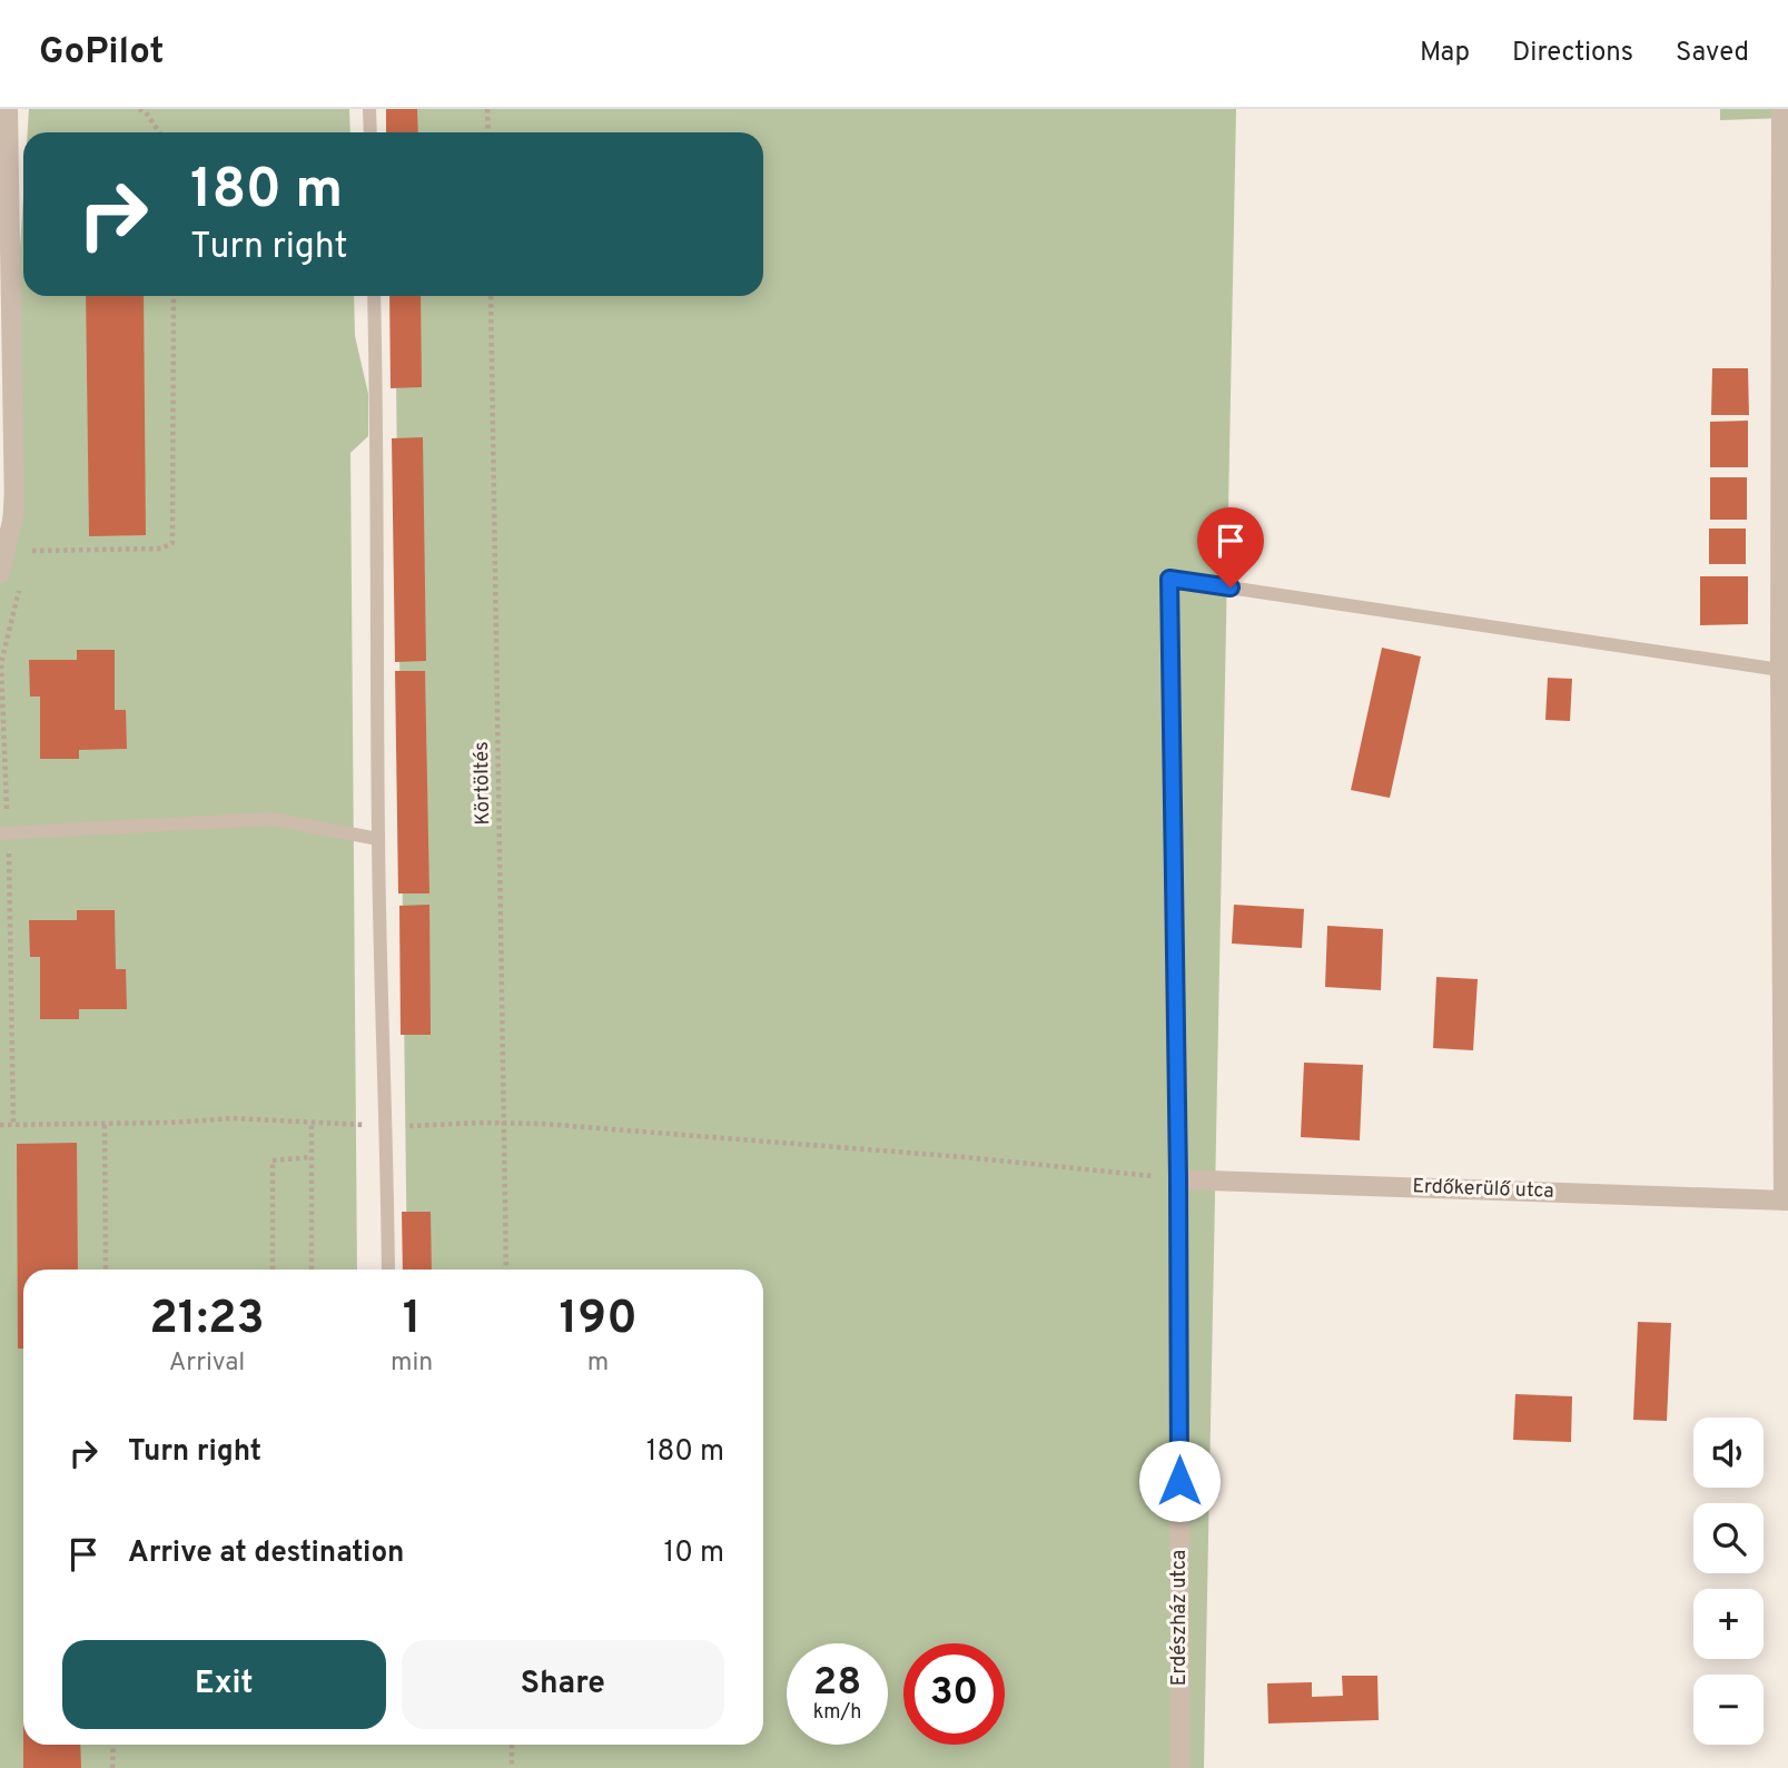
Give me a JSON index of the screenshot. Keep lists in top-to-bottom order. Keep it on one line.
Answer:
{"streets":{"street":["Erdőkerülő utca","Erdészház utca"],"path":["Körtöltés"]},"crossings":[["Erdőkerülő utca","Erdészház utca"]],"page":{"header":"GoPilot","nav":["Map","Directions","Saved"],"turn":["180 m","Turn right"],"eta":["21:23","Arrival","1","min","190","m"],"list":[{"name":"Turn right","value":"180 m"},{"name":"Arrive at destination","value":"10 m"}],"map_buttons":["+","−"],"buttons":["Exit","Share"],"speed":"28 km/h","limit":"30"}}
